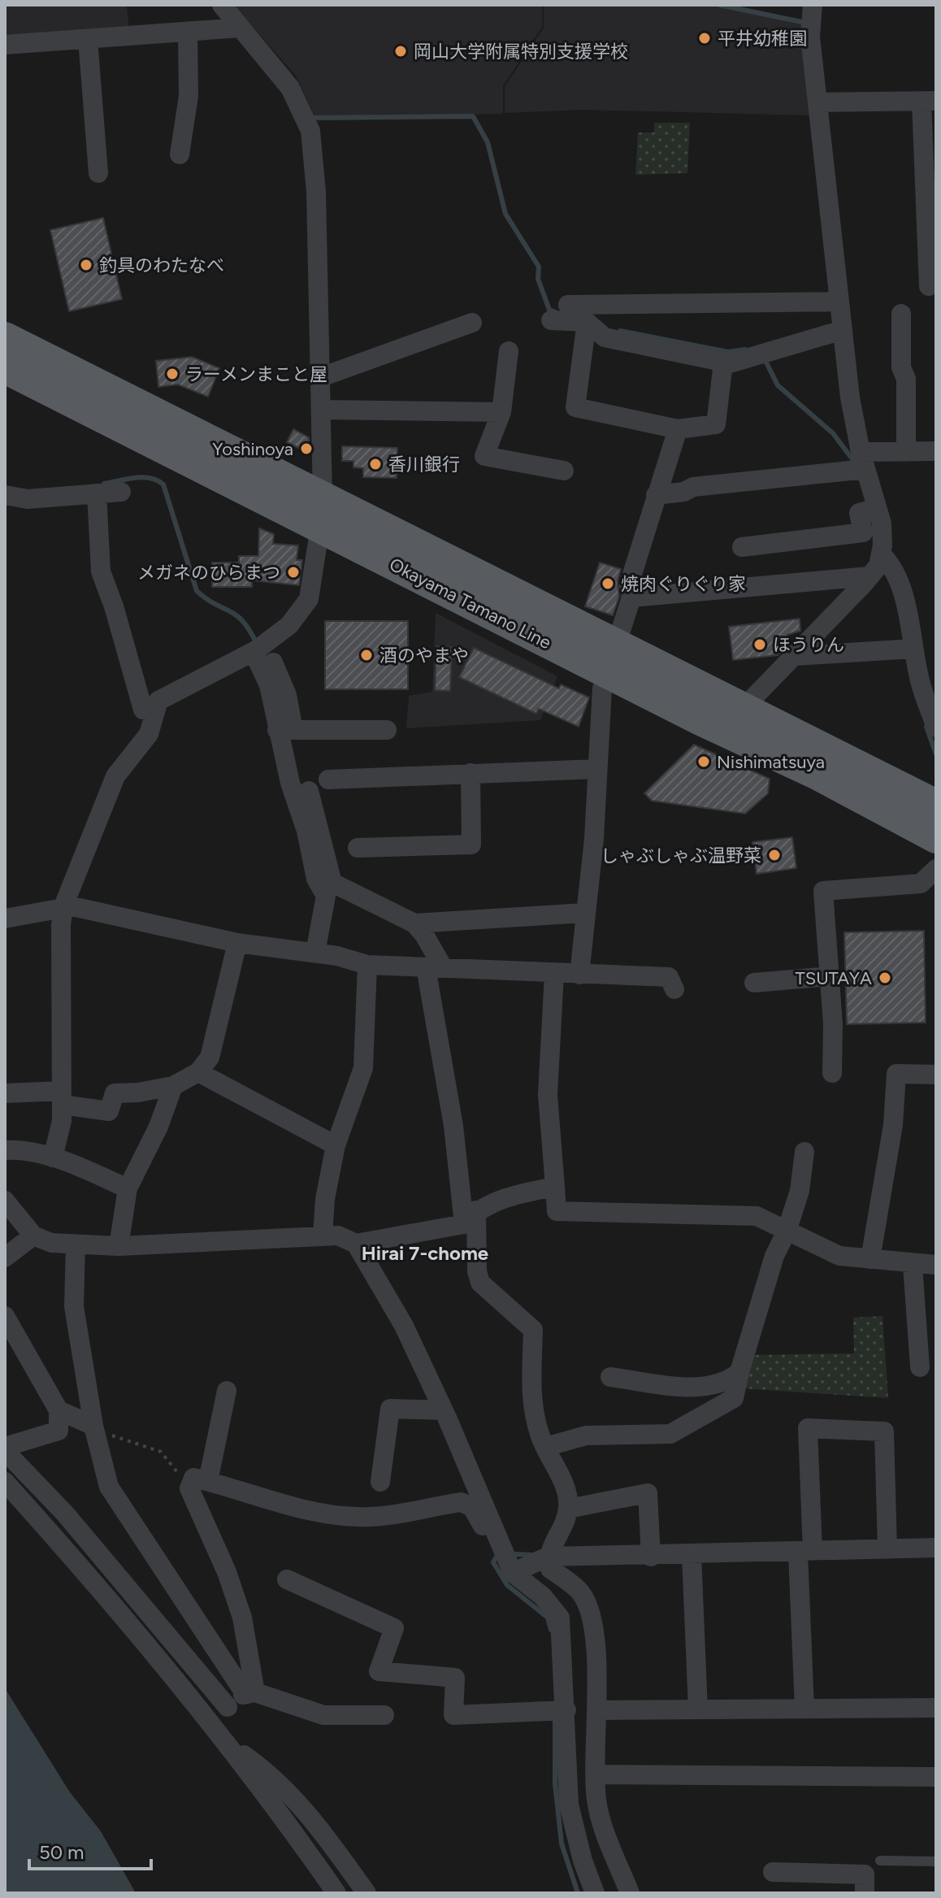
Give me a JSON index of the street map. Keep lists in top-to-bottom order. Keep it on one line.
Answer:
{"streets":{"main road":["Okayama Tamano Line"]},"districts":["Hirai 7-chome"],"places":["平井幼稚園","岡山大学附属特別支援学校","釣具のわたなべ","ラーメンまこと屋","Yoshinoya","香川銀行","メガネのひらまつ","焼肉ぐりぐり家","ほうりん","酒のやまや","Nishimatsuya","しゃぶしゃぶ温野菜","TSUTAYA"],"scale_bar":"50 m"}
